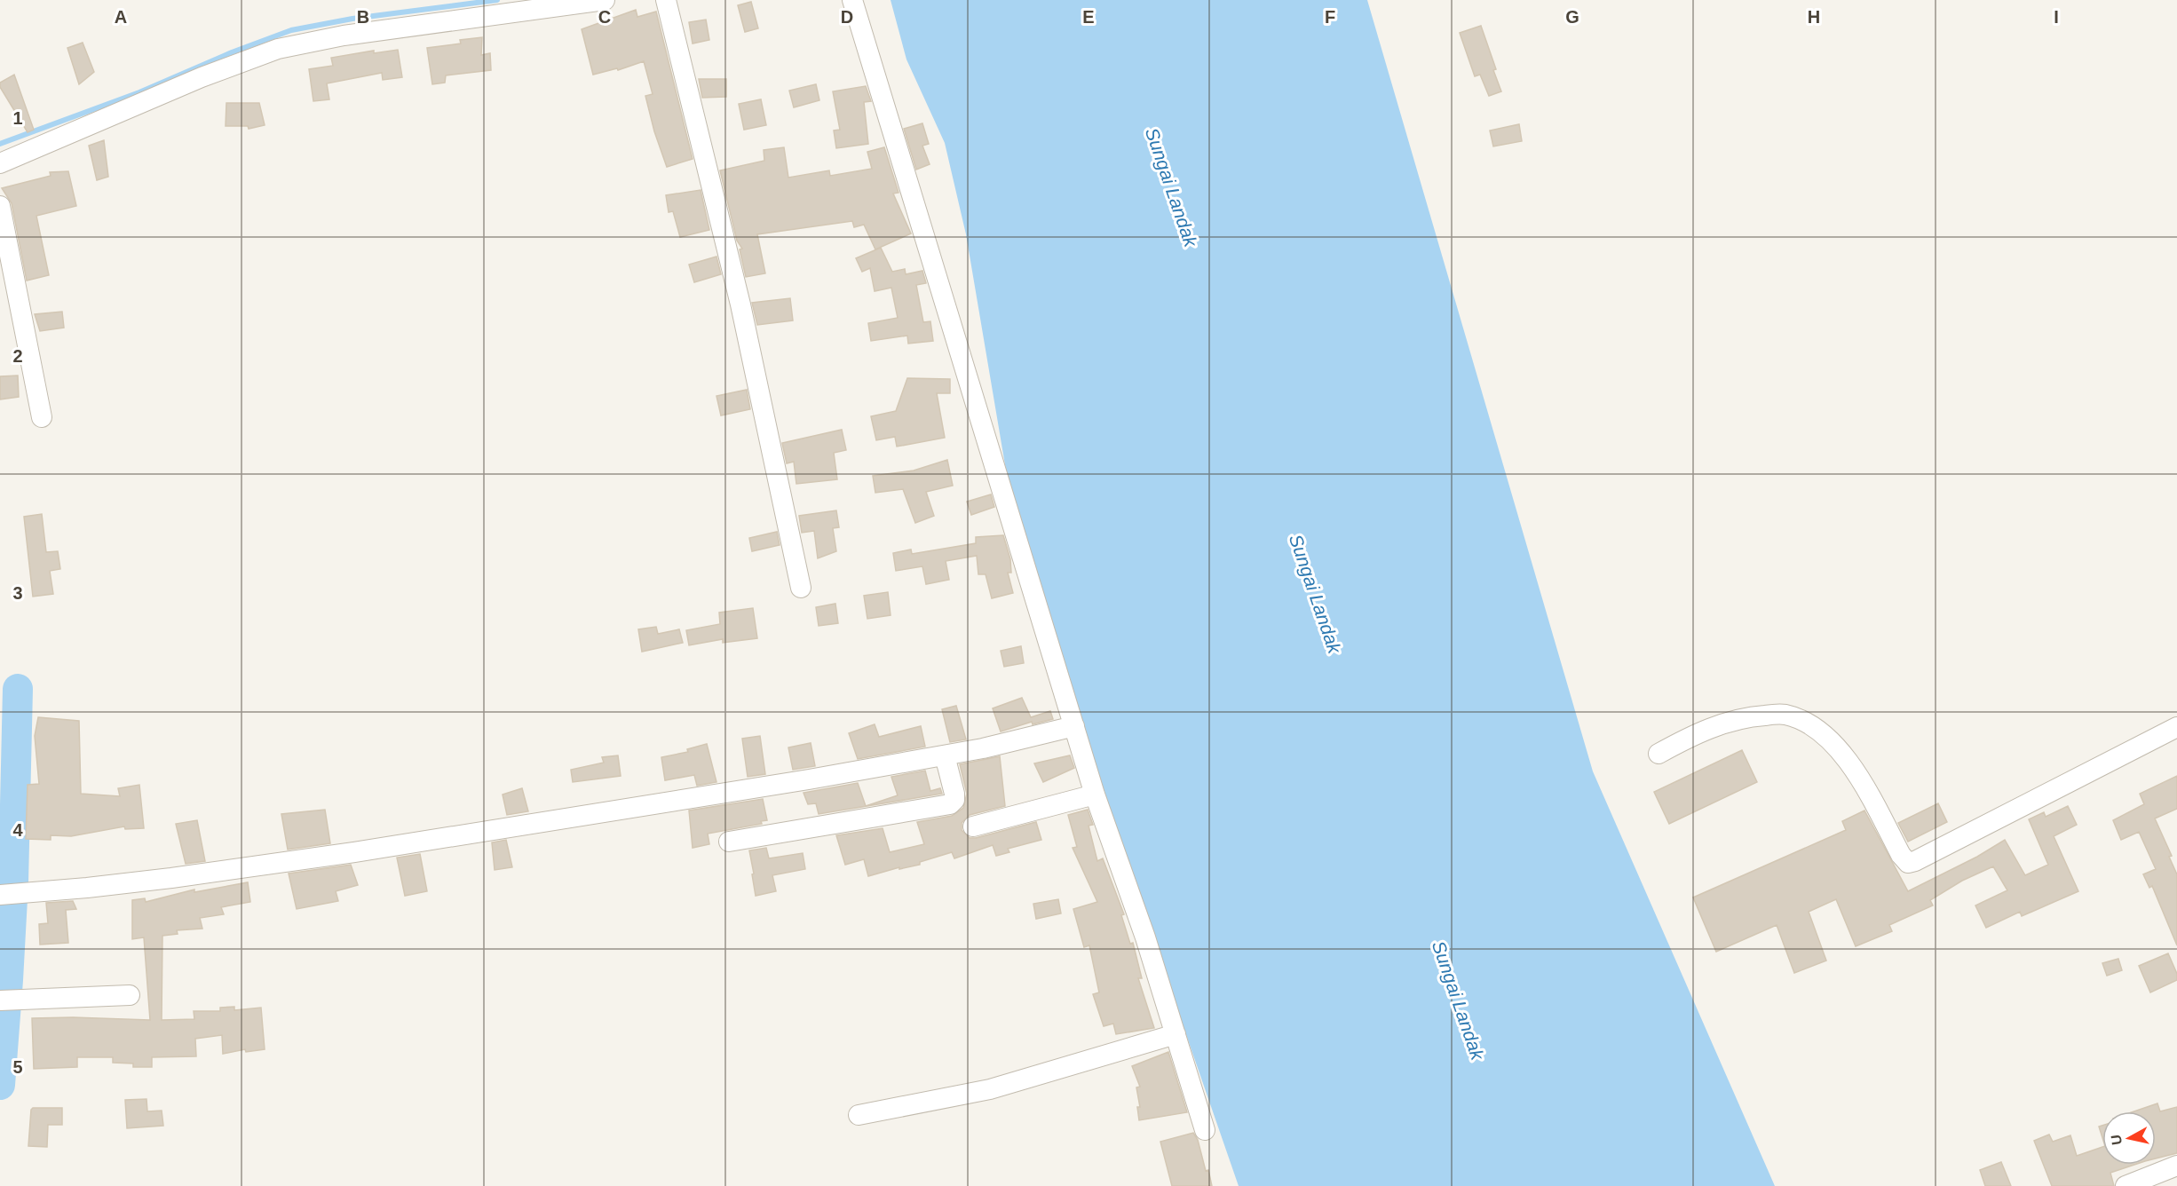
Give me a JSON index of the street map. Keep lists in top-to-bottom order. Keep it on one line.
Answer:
{"water":["Sungai Landak"],"north":"left","grid":{"columns":["A","B","C","D","E","F","G","H","I"],"rows":["1","2","3","4","5"]}}
